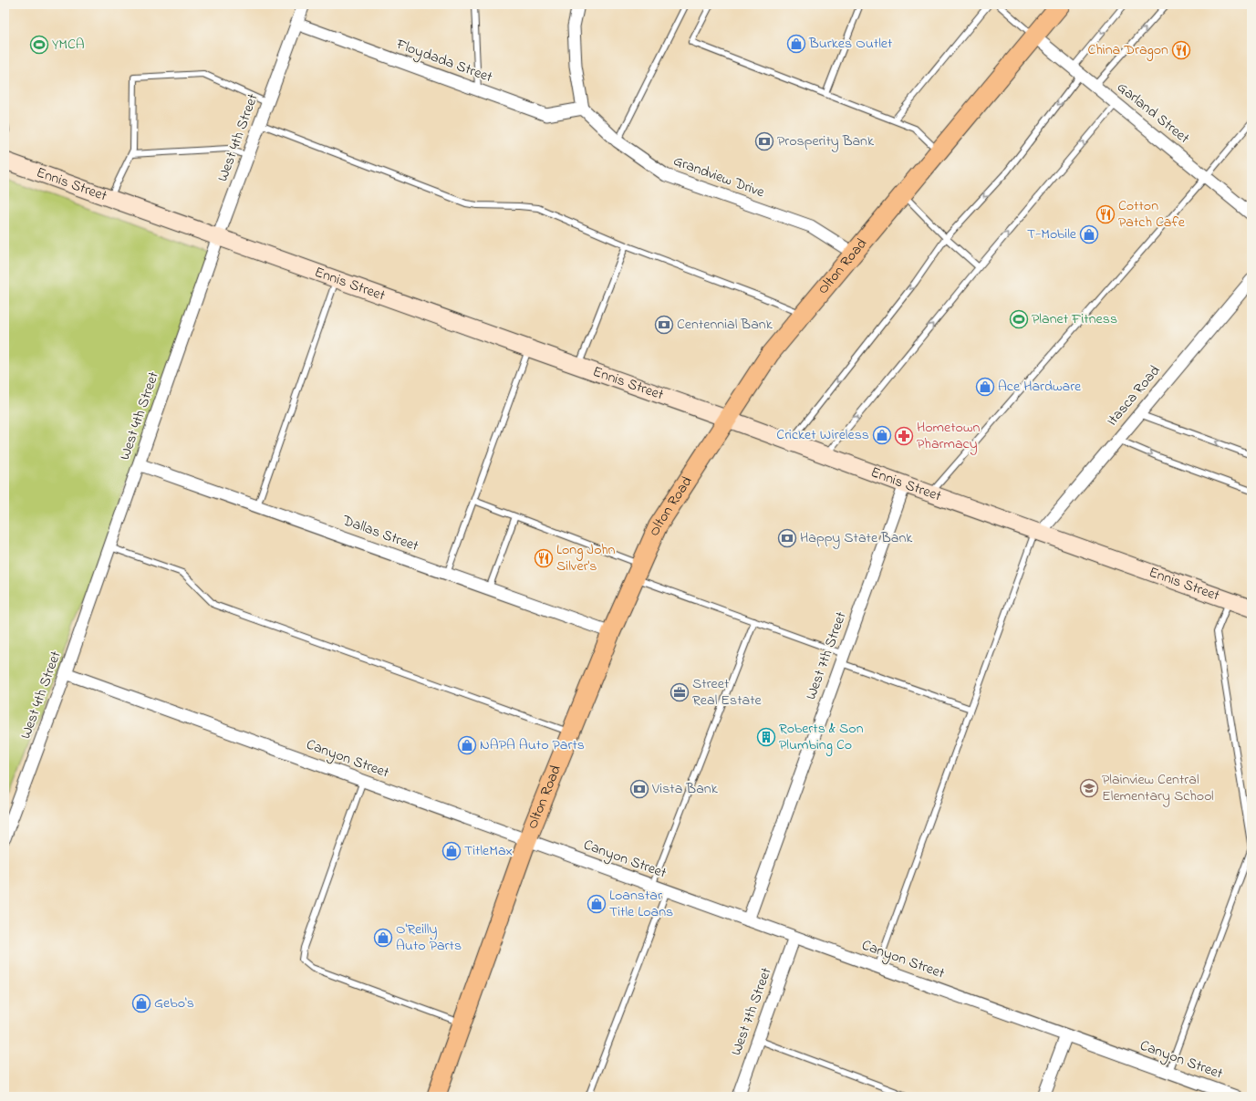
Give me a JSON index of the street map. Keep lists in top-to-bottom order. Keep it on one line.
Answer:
{"streets":{"main road":["Ennis Street","Olton Road"],"street":["Floydada Street","Garland Street","West 4th Street","Grandview Drive","Itasca Road","Dallas Street","West 7th Street","Canyon Street"]},"crossings":[["Floydada Street","West 4th Street"],["Floydada Street","Grandview Drive"],["Garland Street","Olton Road"],["West 4th Street","Ennis Street"],["West 4th Street","Dallas Street"],["West 4th Street","Canyon Street"],["Grandview Drive","Olton Road"],["Ennis Street","Olton Road"],["Ennis Street","Itasca Road"],["Ennis Street","West 7th Street"],["Olton Road","Dallas Street"],["Olton Road","Canyon Street"],["West 7th Street","Canyon Street"]],"places":{"shop":["Burkes Outlet","T-Mobile","Ace Hardware","Cricket Wireless","NAPA Auto Parts","TitleMax","Loanstar Title Loans","O'Reilly Auto Parts","Gebo's"],"sports":["YMCA","Planet Fitness"],"restaurant":["China Dragon","Cotton Patch Cafe","Long John Silver's"],"bank":["Prosperity Bank","Centennial Bank","Happy State Bank","Vista Bank"],"pharmacy":["Hometown Pharmacy"],"office":["Street Real Estate"],"building":["Roberts & Son Plumbing Co"],"school or university":["Plainview Central Elementary School"]}}
